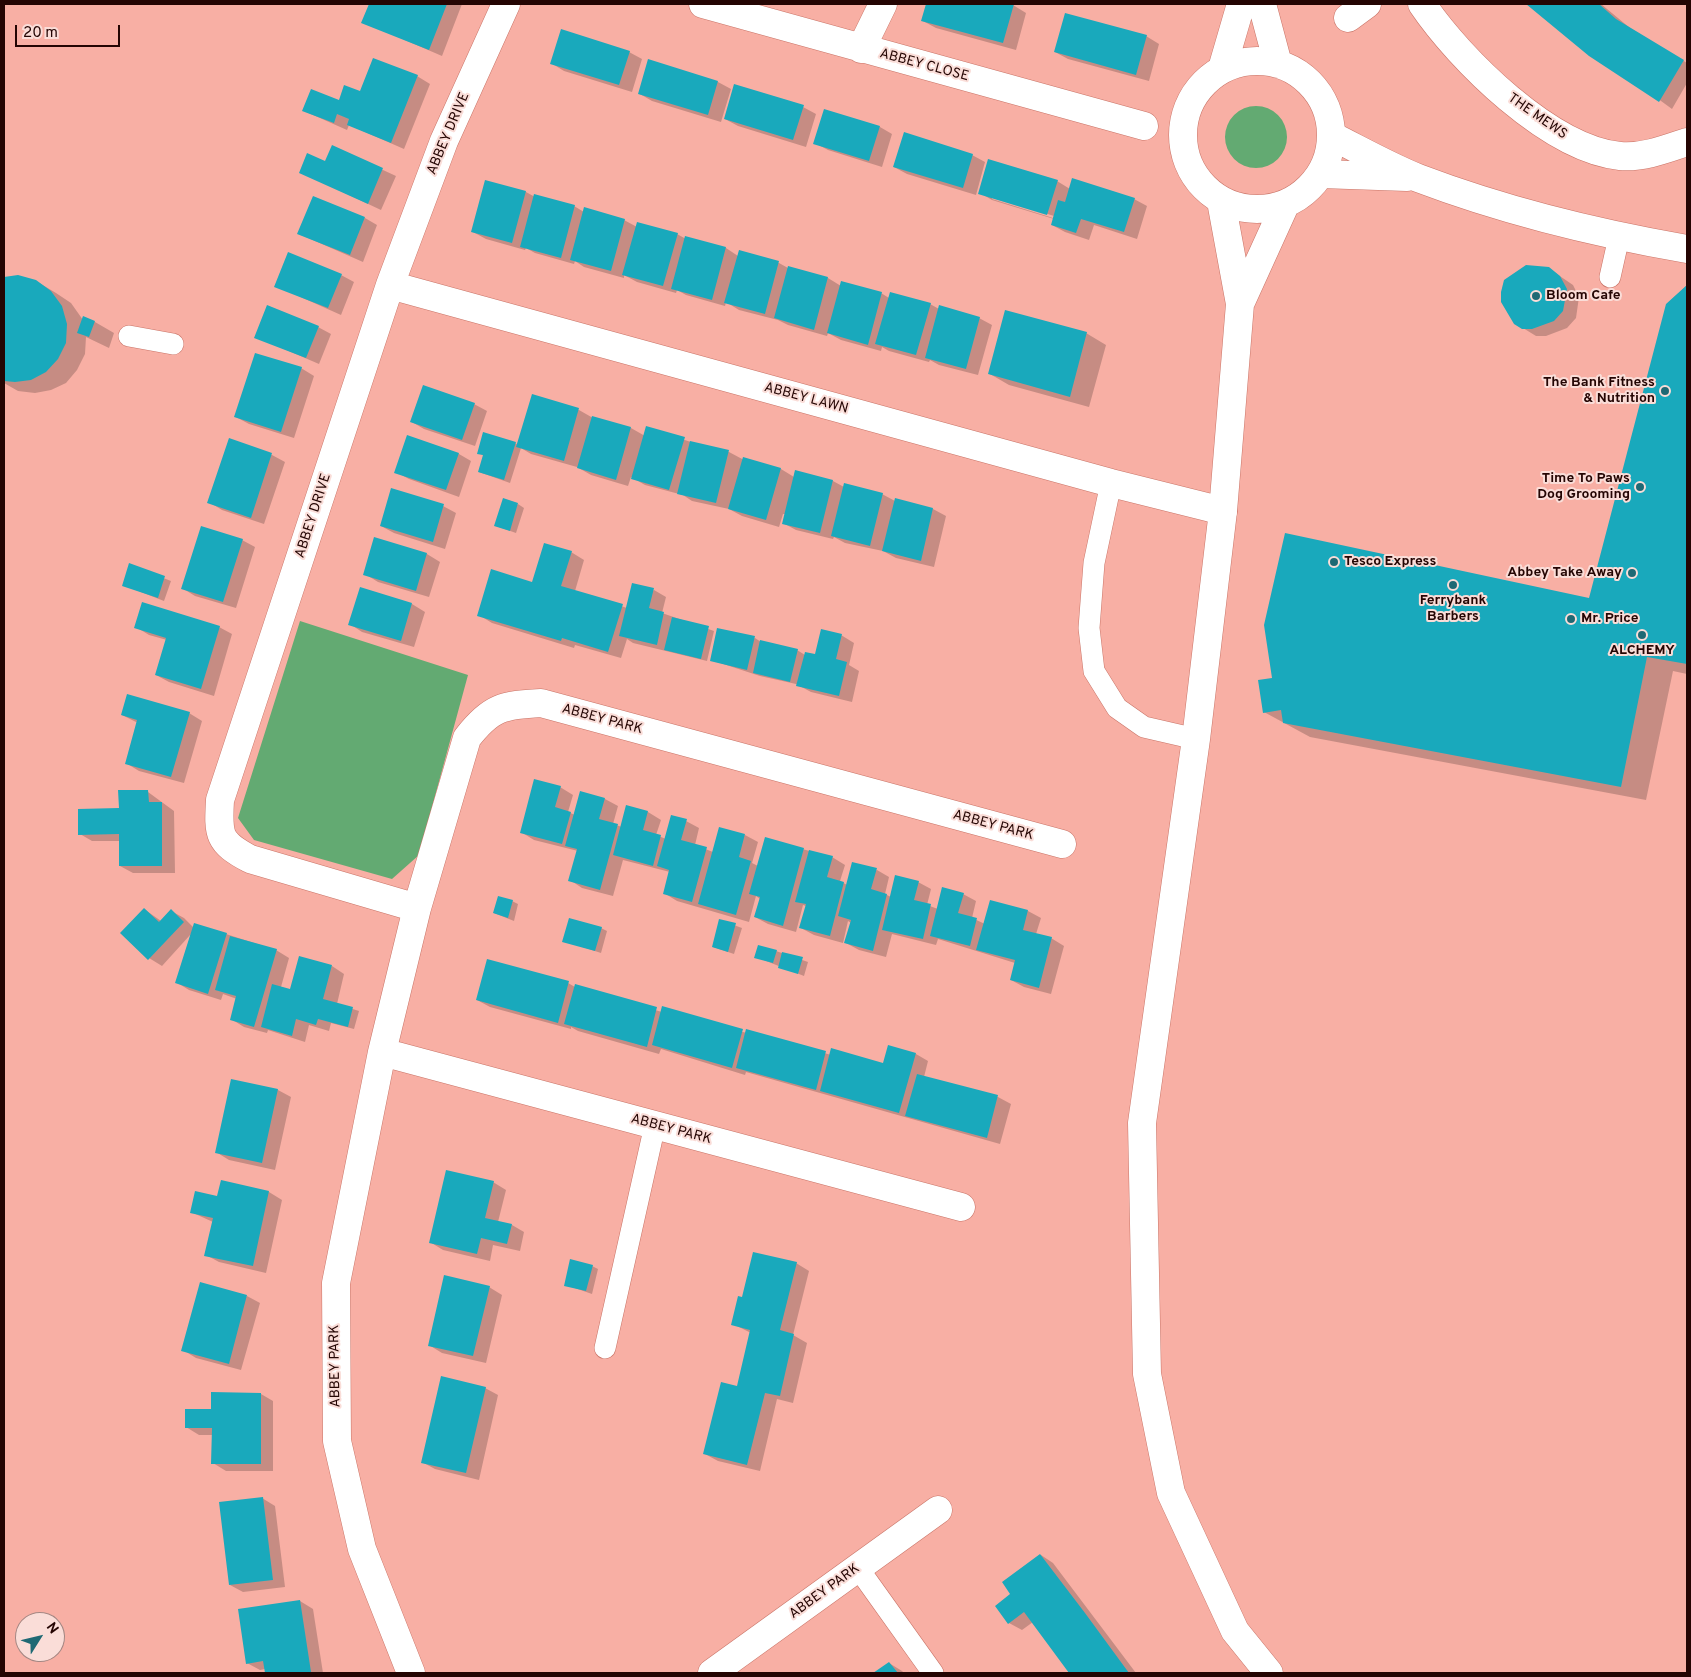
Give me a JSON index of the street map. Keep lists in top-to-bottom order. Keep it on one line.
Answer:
{"streets":{"street":["ABBEY CLOSE","THE MEWS","ABBEY DRIVE","ABBEY LAWN","ABBEY PARK"]},"crossings":[["ABBEY DRIVE","ABBEY LAWN"],["ABBEY DRIVE","ABBEY PARK"]],"places":["Bloom Cafe","The Bank Fitness & Nutrition","Time To Paws Dog Grooming","Tesco Express","Abbey Take Away","Ferrybank Barbers","Mr. Price","ALCHEMY"],"scale_bar":"20 m","north":"top right"}
